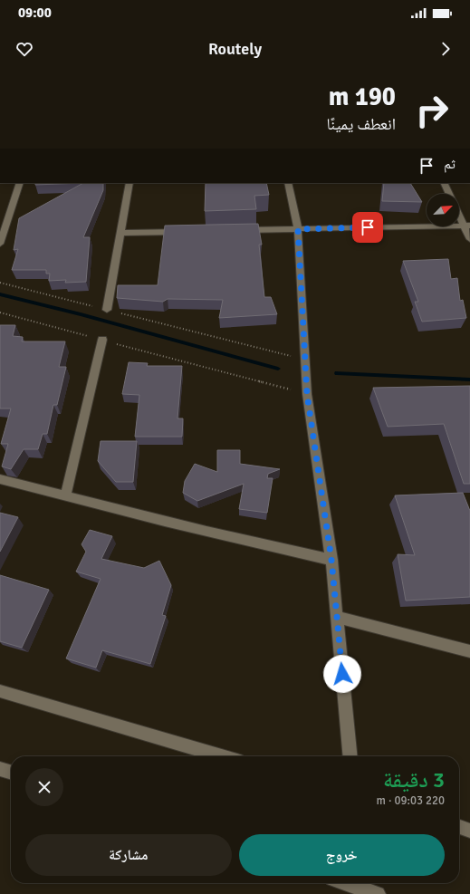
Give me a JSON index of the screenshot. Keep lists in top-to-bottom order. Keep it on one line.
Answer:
{"north":"top right","page":{"status":"09:00","header":"Routely","turn":["190 m","انعطف يمينًا"],"then":"ثم","heading":["3 دقيقة","220 m · 09:03"],"buttons":["خروج","مشاركة"]}}
